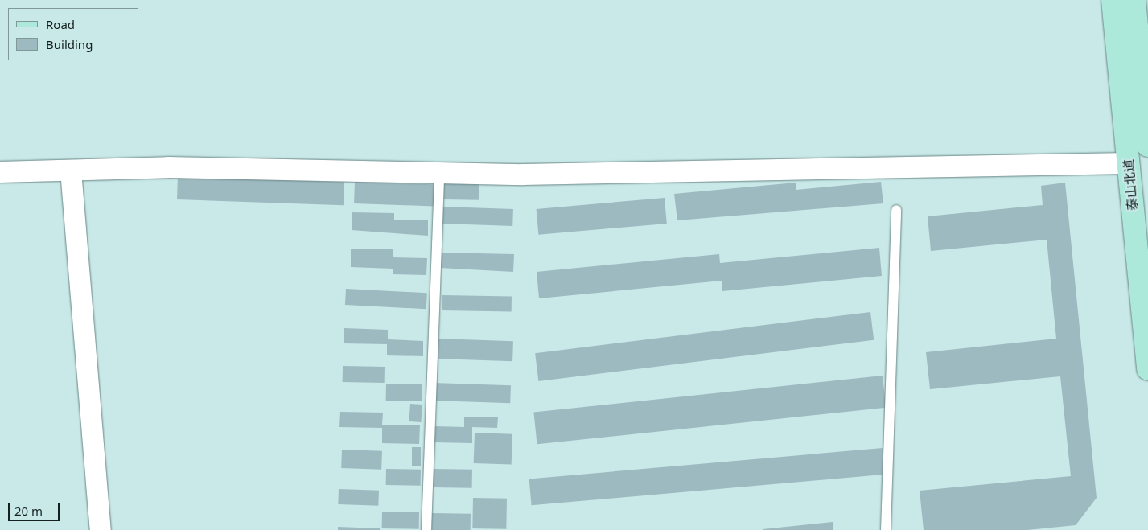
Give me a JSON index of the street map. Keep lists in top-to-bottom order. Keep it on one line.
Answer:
{"streets":{"main road":["泰山北道"]},"legend":["Road","Building"],"scale_bar":"20 m"}
